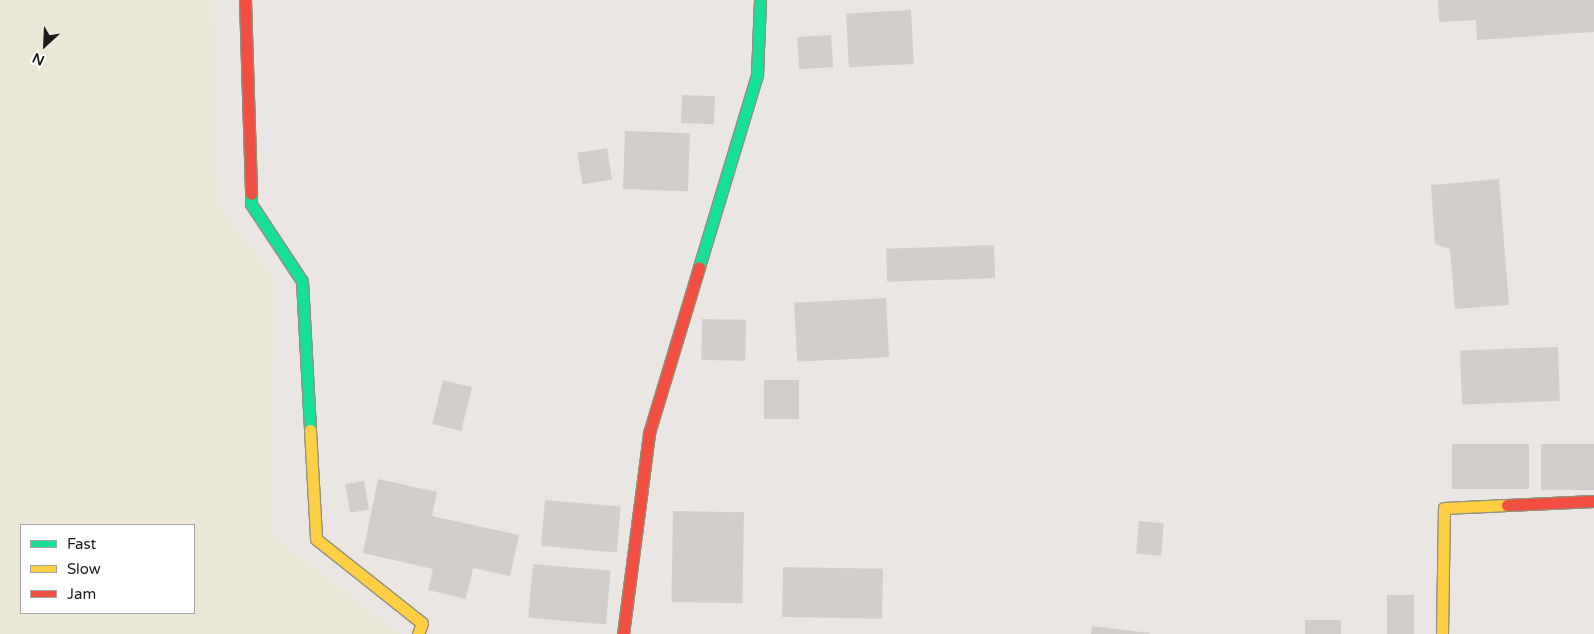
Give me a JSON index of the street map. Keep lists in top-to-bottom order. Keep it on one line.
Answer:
{"legend":["Fast","Slow","Jam"],"north":"bottom left"}
